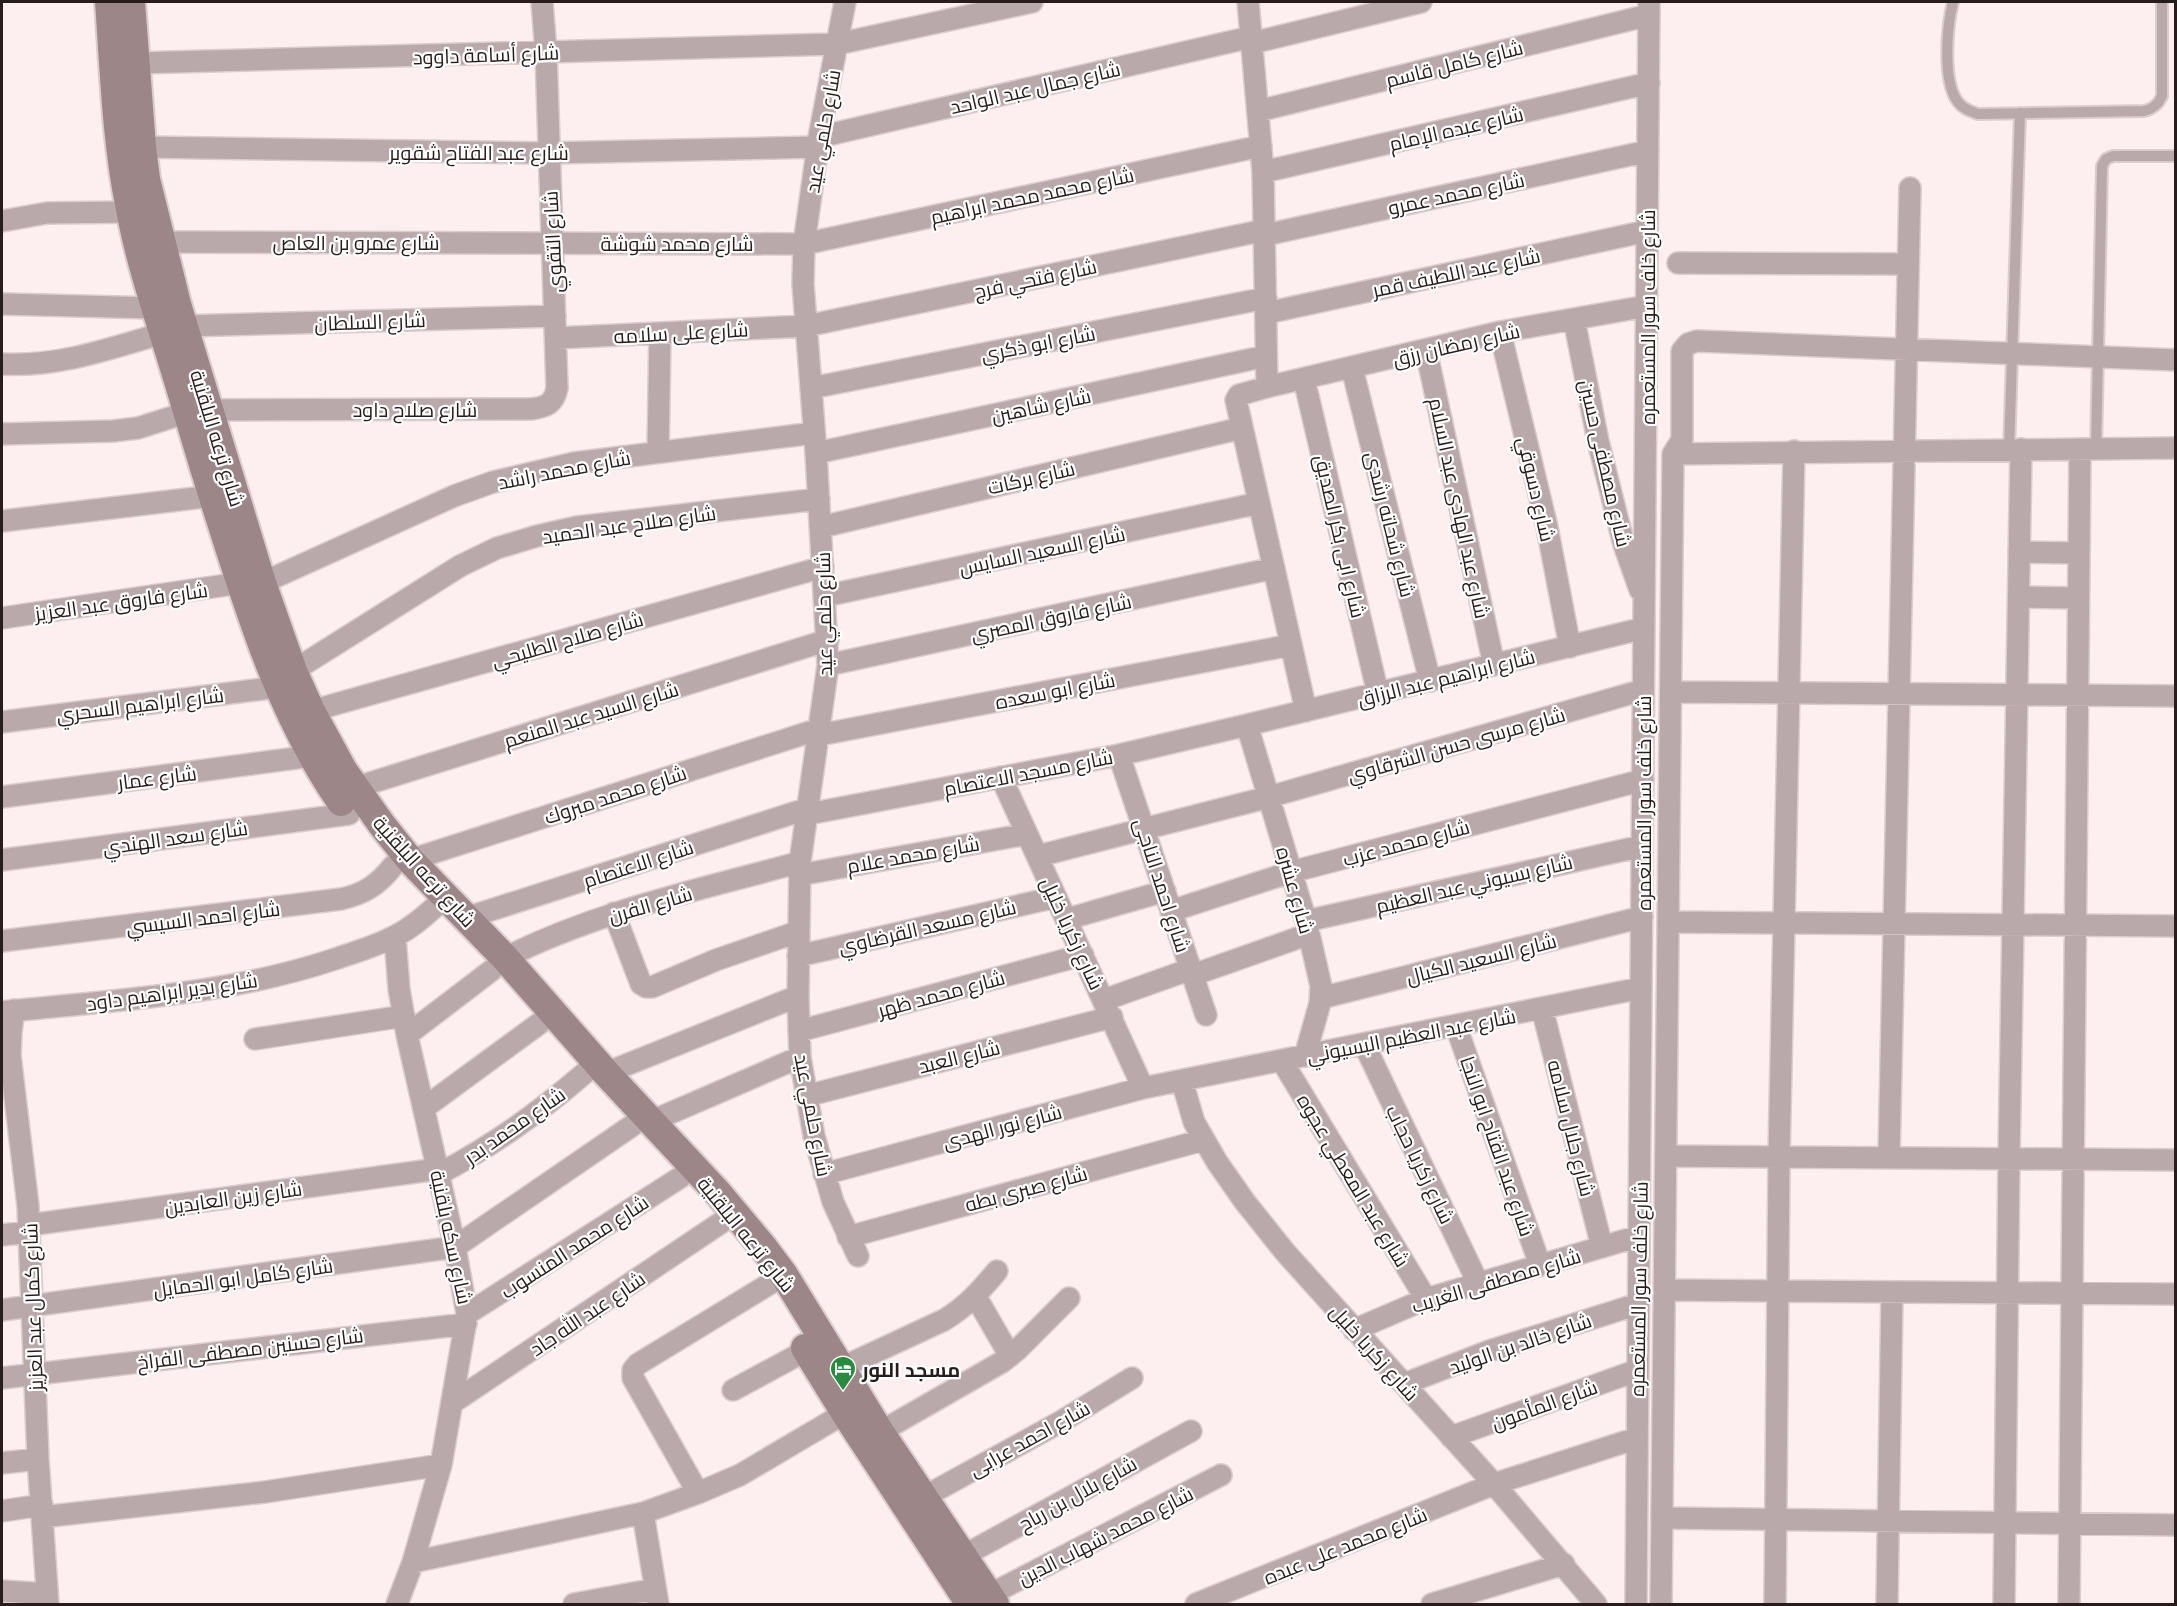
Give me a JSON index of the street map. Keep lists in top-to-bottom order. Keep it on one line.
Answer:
{"streets":{"street":["شارع أسامة داوود","شارع كامل قاسم","شارع جمال عبد الواحد","شارع عبده الإمام","شارع حلمي عيد","شارع عبد الفتاح شقوير","شارع محمد عمرو","شارع محمد محمد ابراهيم","شارع عمرو بن العاص","شارع التقوي","شارع محمد شوشة","شارع عبد اللطيف قمر","شارع فتحي فرج","شارع خلف سور المستعمره","شارع السلطان","شارع على سلامه","شارع ابو ذكري","شارع رمضان رزق","شارع شاهين","شارع صلاح داود","شارع ترعه البلقنية","شارع مصطفى حسين","شارع محمد راشد","شارع بركات","شارع دسوقي","شارع عبد الهادى عبد السلام","شارع صلاح عبد الحميد","شارع شحاته رشدى","شارع ابى بكر الصديق","شارع السعيد السايس","شارع فاروق عبد العزيز","شارع فاروق المصري","شارع صلاح الطليحي","شارع ابراهيم عبد الرزاق","شارع ابو سعده","شارع ابراهيم السحري","شارع السيد عبد المنعم","شارع مرسى حسن الشرقاوي","شارع مسجد الاعتصام","شارع عمار","شارع محمد مبروك","شارع سعد الهندي","شارع محمد عزب","شارع محمد علام","شارع الاعتصام","شارع بسيوني عبد العظيم","شارع احمد الناجى","شارع عشره","شارع الفرن","شارع احمد السيسي","شارع مسعد القرضاوي","شارع زكريا خليل","شارع السعيد الكيال","شارع بدير ابراهيم داود","شارع محمد ظهر","شارع عبد العظيم البسيوني","شارع العبد","شارع محمد بدر","شارع نور الهدى","شارع جلال سلامه","شارع عبد الفتاح ابو النجا","شارع زكريا حجاب","شارع عبد المعطي عجوه","شارع صبرى بطه","شارع زين العابدين","شارع سكه بلقنية","شارع محمد المنسوب","شارع كامل ابو الحمايل","شارع مصطفى الغريب","شارع كمال عبد العزيز","شارع عبد الله جاد","شارع خالد بن الوليد","شارع حسنين مصطفى الفراخ","شارع المأمون","شارع احمد عرابى","شارع بلال بن رباح","شارع محمد شهاب الدين","شارع محمد على عبده"]},"crossings":[["شارع أسامة داوود","شارع حلمي عيد"],["شارع أسامة داوود","شارع التقوي"],["شارع أسامة داوود","شارع ترعه البلقنية"],["شارع كامل قاسم","شارع خلف سور المستعمره"],["شارع جمال عبد الواحد","شارع حلمي عيد"],["شارع جمال عبد الواحد","شارع عبد الفتاح شقوير"],["شارع عبده الإمام","شارع خلف سور المستعمره"],["شارع حلمي عيد","شارع عبد الفتاح شقوير"],["شارع حلمي عيد","شارع محمد محمد ابراهيم"],["شارع حلمي عيد","شارع محمد شوشة"],["شارع حلمي عيد","شارع فتحي فرج"],["شارع حلمي عيد","شارع على سلامه"],["شارع حلمي عيد","شارع ابو ذكري"],["شارع حلمي عيد","شارع شاهين"],["شارع حلمي عيد","شارع محمد راشد"],["شارع حلمي عيد","شارع بركات"],["شارع حلمي عيد","شارع صلاح عبد الحميد"],["شارع حلمي عيد","شارع السعيد السايس"],["شارع حلمي عيد","شارع فاروق المصري"],["شارع حلمي عيد","شارع صلاح الطليحي"],["شارع حلمي عيد","شارع ابو سعده"],["شارع حلمي عيد","شارع السيد عبد المنعم"],["شارع حلمي عيد","شارع مسجد الاعتصام"],["شارع حلمي عيد","شارع محمد مبروك"],["شارع حلمي عيد","شارع محمد علام"],["شارع حلمي عيد","شارع الاعتصام"],["شارع حلمي عيد","شارع الفرن"],["شارع حلمي عيد","شارع مسعد القرضاوي"],["شارع حلمي عيد","شارع محمد ظهر"],["شارع حلمي عيد","شارع العبد"],["شارع حلمي عيد","شارع محمد بدر"],["شارع حلمي عيد","شارع نور الهدى"],["شارع حلمي عيد","شارع صبرى بطه"],["شارع عبد الفتاح شقوير","شارع التقوي"],["شارع عبد الفتاح شقوير","شارع ترعه البلقنية"],["شارع محمد عمرو","شارع فتحي فرج"],["شارع محمد عمرو","شارع خلف سور المستعمره"],["شارع محمد محمد ابراهيم","شارع محمد شوشة"],["شارع عمرو بن العاص","شارع التقوي"],["شارع عمرو بن العاص","شارع محمد شوشة"],["شارع عمرو بن العاص","شارع ترعه البلقنية"],["شارع التقوي","شارع محمد شوشة"],["شارع التقوي","شارع السلطان"],["شارع التقوي","شارع على سلامه"],["شارع التقوي","شارع صلاح داود"],["شارع عبد اللطيف قمر","شارع خلف سور المستعمره"],["شارع عبد اللطيف قمر","شارع ابو ذكري"],["شارع فتحي فرج","شارع على سلامه"],["شارع خلف سور المستعمره","شارع رمضان رزق"],["شارع خلف سور المستعمره","شارع مصطفى حسين"],["شارع خلف سور المستعمره","شارع ابراهيم عبد الرزاق"],["شارع خلف سور المستعمره","شارع مرسى حسن الشرقاوي"],["شارع خلف سور المستعمره","شارع محمد عزب"],["شارع خلف سور المستعمره","شارع بسيوني عبد العظيم"],["شارع خلف سور المستعمره","شارع السعيد الكيال"],["شارع خلف سور المستعمره","شارع عبد العظيم البسيوني"],["شارع خلف سور المستعمره","شارع مصطفى الغريب"],["شارع خلف سور المستعمره","شارع خالد بن الوليد"],["شارع خلف سور المستعمره","شارع المأمون"],["شارع السلطان","شارع ترعه البلقنية"],["شارع على سلامه","شارع صلاح داود"],["شارع رمضان رزق","شارع مصطفى حسين"],["شارع رمضان رزق","شارع بركات"],["شارع رمضان رزق","شارع دسوقي"],["شارع رمضان رزق","شارع عبد الهادى عبد السلام"],["شارع رمضان رزق","شارع شحاته رشدى"],["شارع رمضان رزق","شارع ابى بكر الصديق"],["شارع شاهين","شارع محمد راشد"],["شارع صلاح داود","شارع ترعه البلقنية"],["شارع ترعه البلقنية","شارع محمد راشد"],["شارع ترعه البلقنية","شارع صلاح عبد الحميد"],["شارع ترعه البلقنية","شارع فاروق عبد العزيز"],["شارع ترعه البلقنية","شارع صلاح الطليحي"],["شارع ترعه البلقنية","شارع ابراهيم السحري"],["شارع ترعه البلقنية","شارع السيد عبد المنعم"],["شارع ترعه البلقنية","شارع عمار"],["شارع ترعه البلقنية","شارع محمد مبروك"],["شارع ترعه البلقنية","شارع سعد الهندي"],["شارع ترعه البلقنية","شارع الاعتصام"],["شارع ترعه البلقنية","شارع الفرن"],["شارع ترعه البلقنية","شارع احمد السيسي"],["شارع ترعه البلقنية","شارع بدير ابراهيم داود"],["شارع ترعه البلقنية","شارع محمد بدر"],["شارع ترعه البلقنية","شارع محمد المنسوب"],["شارع ترعه البلقنية","شارع عبد الله جاد"],["شارع ترعه البلقنية","شارع احمد عرابى"],["شارع ترعه البلقنية","شارع بلال بن رباح"],["شارع ترعه البلقنية","شارع محمد شهاب الدين"],["شارع محمد راشد","شارع فاروق عبد العزيز"],["شارع دسوقي","شارع ابراهيم عبد الرزاق"],["شارع عبد الهادى عبد السلام","شارع ابراهيم عبد الرزاق"],["شارع صلاح عبد الحميد","شارع ابراهيم السحري"],["شارع شحاته رشدى","شارع ابراهيم عبد الرزاق"],["شارع ابى بكر الصديق","شارع ابراهيم عبد الرزاق"],["شارع ابراهيم عبد الرزاق","شارع مسجد الاعتصام"],["شارع ابراهيم عبد الرزاق","شارع عشره"],["شارع ابو سعده","شارع محمد مبروك"],["شارع السيد عبد المنعم","شارع سعد الهندي"],["شارع مرسى حسن الشرقاوي","شارع احمد الناجى"],["شارع مرسى حسن الشرقاوي","شارع عشره"],["شارع مرسى حسن الشرقاوي","شارع زكريا خليل"],["شارع مسجد الاعتصام","شارع الاعتصام"],["شارع مسجد الاعتصام","شارع احمد الناجى"],["شارع مسجد الاعتصام","شارع عشره"],["شارع مسجد الاعتصام","شارع زكريا خليل"],["شارع محمد مبروك","شارع احمد السيسي"],["شارع محمد عزب","شارع احمد الناجى"],["شارع محمد عزب","شارع عشره"],["شارع محمد علام","شارع الفرن"],["شارع محمد علام","شارع زكريا خليل"],["شارع بسيوني عبد العظيم","شارع احمد الناجى"],["شارع بسيوني عبد العظيم","شارع عشره"],["شارع بسيوني عبد العظيم","شارع العبد"],["شارع احمد الناجى","شارع العبد"],["شارع عشره","شارع السعيد الكيال"],["شارع عشره","شارع عبد العظيم البسيوني"],["شارع الفرن","شارع سكه بلقنية"],["شارع مسعد القرضاوي","شارع زكريا خليل"],["شارع زكريا خليل","شارع محمد ظهر"],["شارع زكريا خليل","شارع عبد العظيم البسيوني"],["شارع زكريا خليل","شارع العبد"],["شارع زكريا خليل","شارع نور الهدى"],["شارع زكريا خليل","شارع صبرى بطه"],["شارع زكريا خليل","شارع مصطفى الغريب"],["شارع زكريا خليل","شارع خالد بن الوليد"],["شارع زكريا خليل","شارع المأمون"],["شارع زكريا خليل","شارع محمد على عبده"],["شارع بدير ابراهيم داود","شارع سكه بلقنية"],["شارع بدير ابراهيم داود","شارع كمال عبد العزيز"],["شارع عبد العظيم البسيوني","شارع نور الهدى"],["شارع عبد العظيم البسيوني","شارع جلال سلامه"],["شارع عبد العظيم البسيوني","شارع عبد الفتاح ابو النجا"],["شارع عبد العظيم البسيوني","شارع زكريا حجاب"],["شارع عبد العظيم البسيوني","شارع عبد المعطي عجوه"],["شارع محمد بدر","شارع زين العابدين"],["شارع محمد بدر","شارع سكه بلقنية"],["شارع جلال سلامه","شارع مصطفى الغريب"],["شارع عبد الفتاح ابو النجا","شارع مصطفى الغريب"],["شارع زكريا حجاب","شارع مصطفى الغريب"],["شارع عبد المعطي عجوه","شارع مصطفى الغريب"],["شارع زين العابدين","شارع سكه بلقنية"],["شارع زين العابدين","شارع كمال عبد العزيز"],["شارع سكه بلقنية","شارع محمد المنسوب"],["شارع سكه بلقنية","شارع كامل ابو الحمايل"],["شارع سكه بلقنية","شارع عبد الله جاد"],["شارع سكه بلقنية","شارع حسنين مصطفى الفراخ"],["شارع محمد المنسوب","شارع حسنين مصطفى الفراخ"],["شارع كامل ابو الحمايل","شارع كمال عبد العزيز"],["شارع كمال عبد العزيز","شارع حسنين مصطفى الفراخ"]],"places":{"hotel":["مسجد النور"]}}
